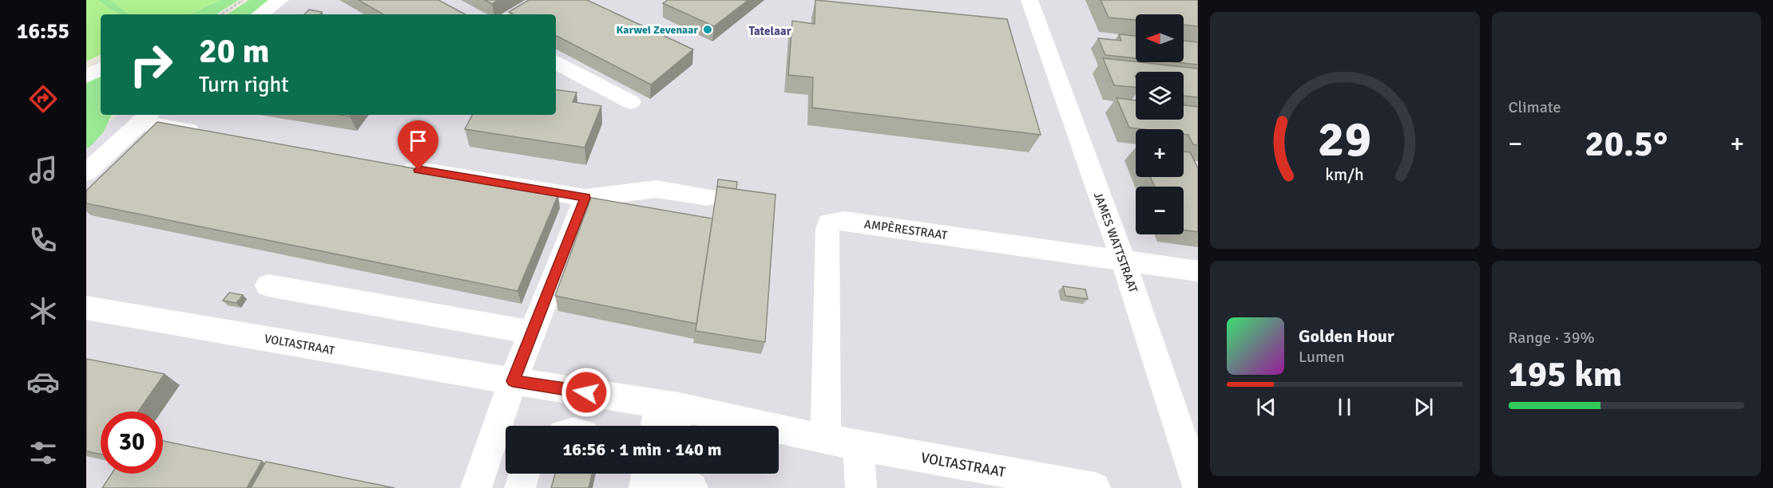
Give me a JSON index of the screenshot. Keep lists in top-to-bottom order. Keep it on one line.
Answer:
{"streets":{"street":["AMPÈRESTRAAT","JAMES WATTSTRAAT","VOLTASTRAAT"]},"crossings":[["AMPÈRESTRAAT","JAMES WATTSTRAAT"],["AMPÈRESTRAAT","VOLTASTRAAT"]],"districts":["Tatelaar"],"places":["Karwei Zevenaar"],"north":"left","page":{"tabs":"16:55","tile":["Climate",["Range · 39%","195 km"]],"map_buttons":["+","−"],"turn":["20 m","Turn right"],"heat":["−","20.5°","+"],"song":["Golden Hour","Lumen"],"limit":"30","trip":"16:56 · 1 min · 140 m","gauge":["29","km/h"]}}
